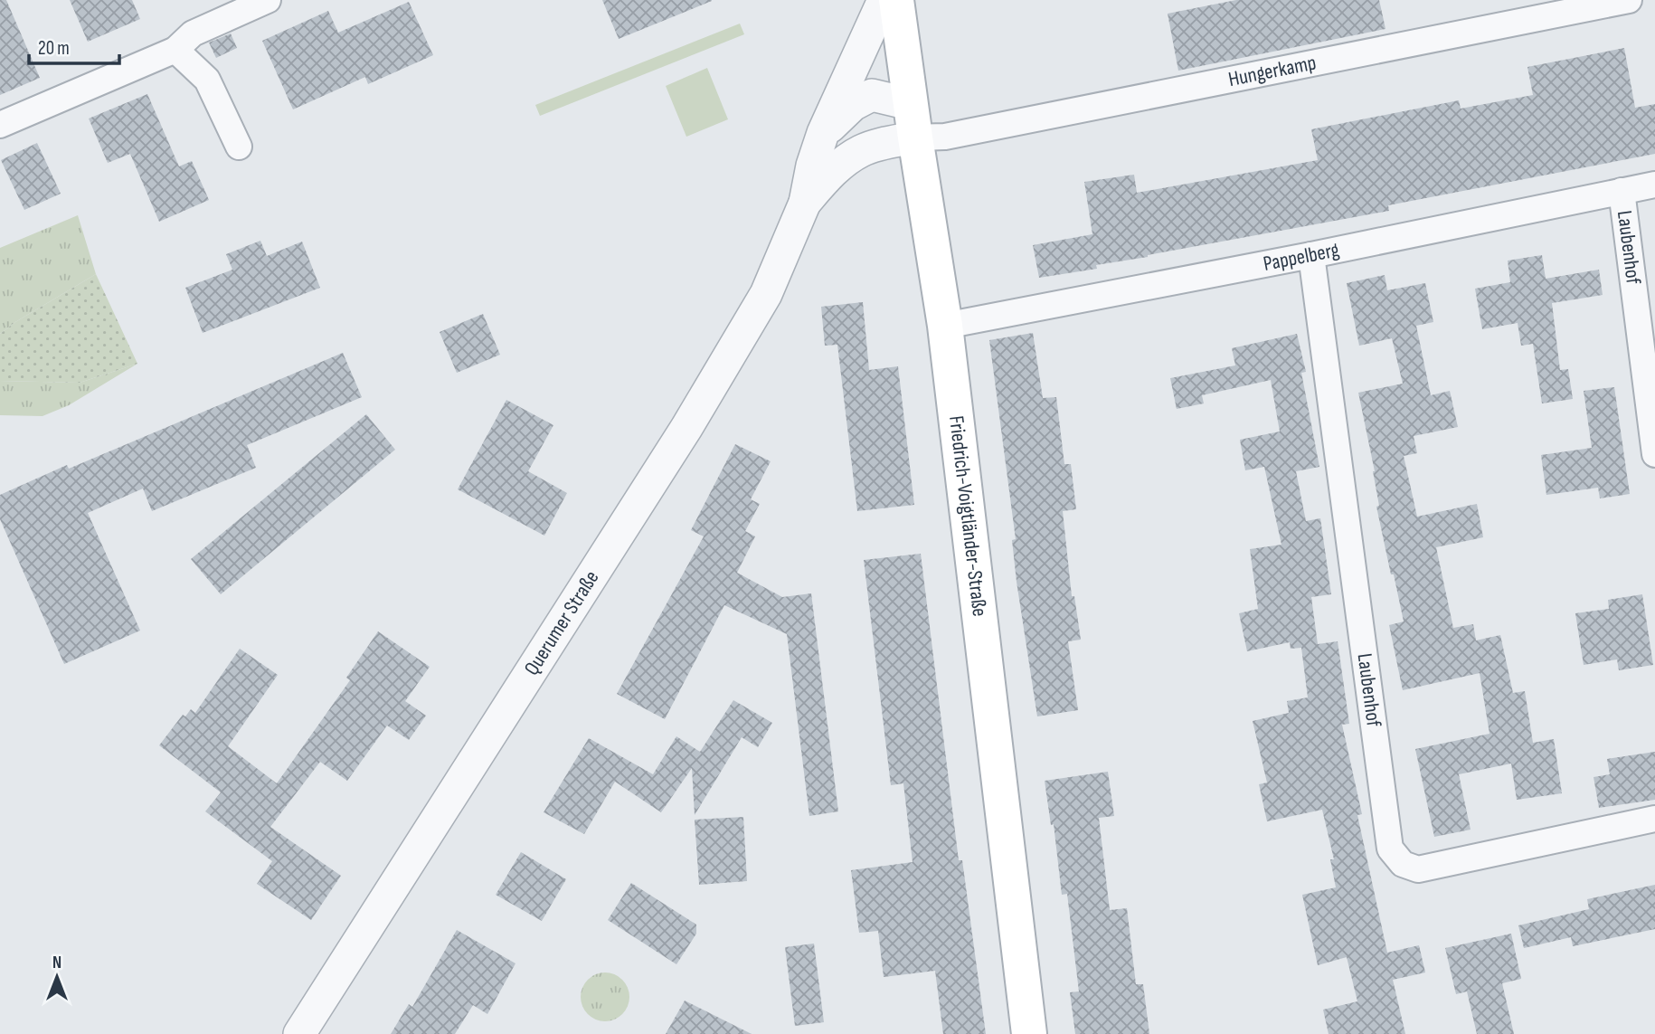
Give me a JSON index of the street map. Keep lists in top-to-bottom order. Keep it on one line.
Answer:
{"streets":{"main road":["Friedrich-Voigtländer-Straße"],"street":["Hungerkamp","Laubenhof","Pappelberg","Querumer Straße"]},"crossings":[["Hungerkamp","Friedrich-Voigtländer-Straße"],["Hungerkamp","Querumer Straße"],["Laubenhof","Pappelberg"],["Pappelberg","Friedrich-Voigtländer-Straße"],["Friedrich-Voigtländer-Straße","Querumer Straße"]],"scale_bar":"20 m","north":"top"}
